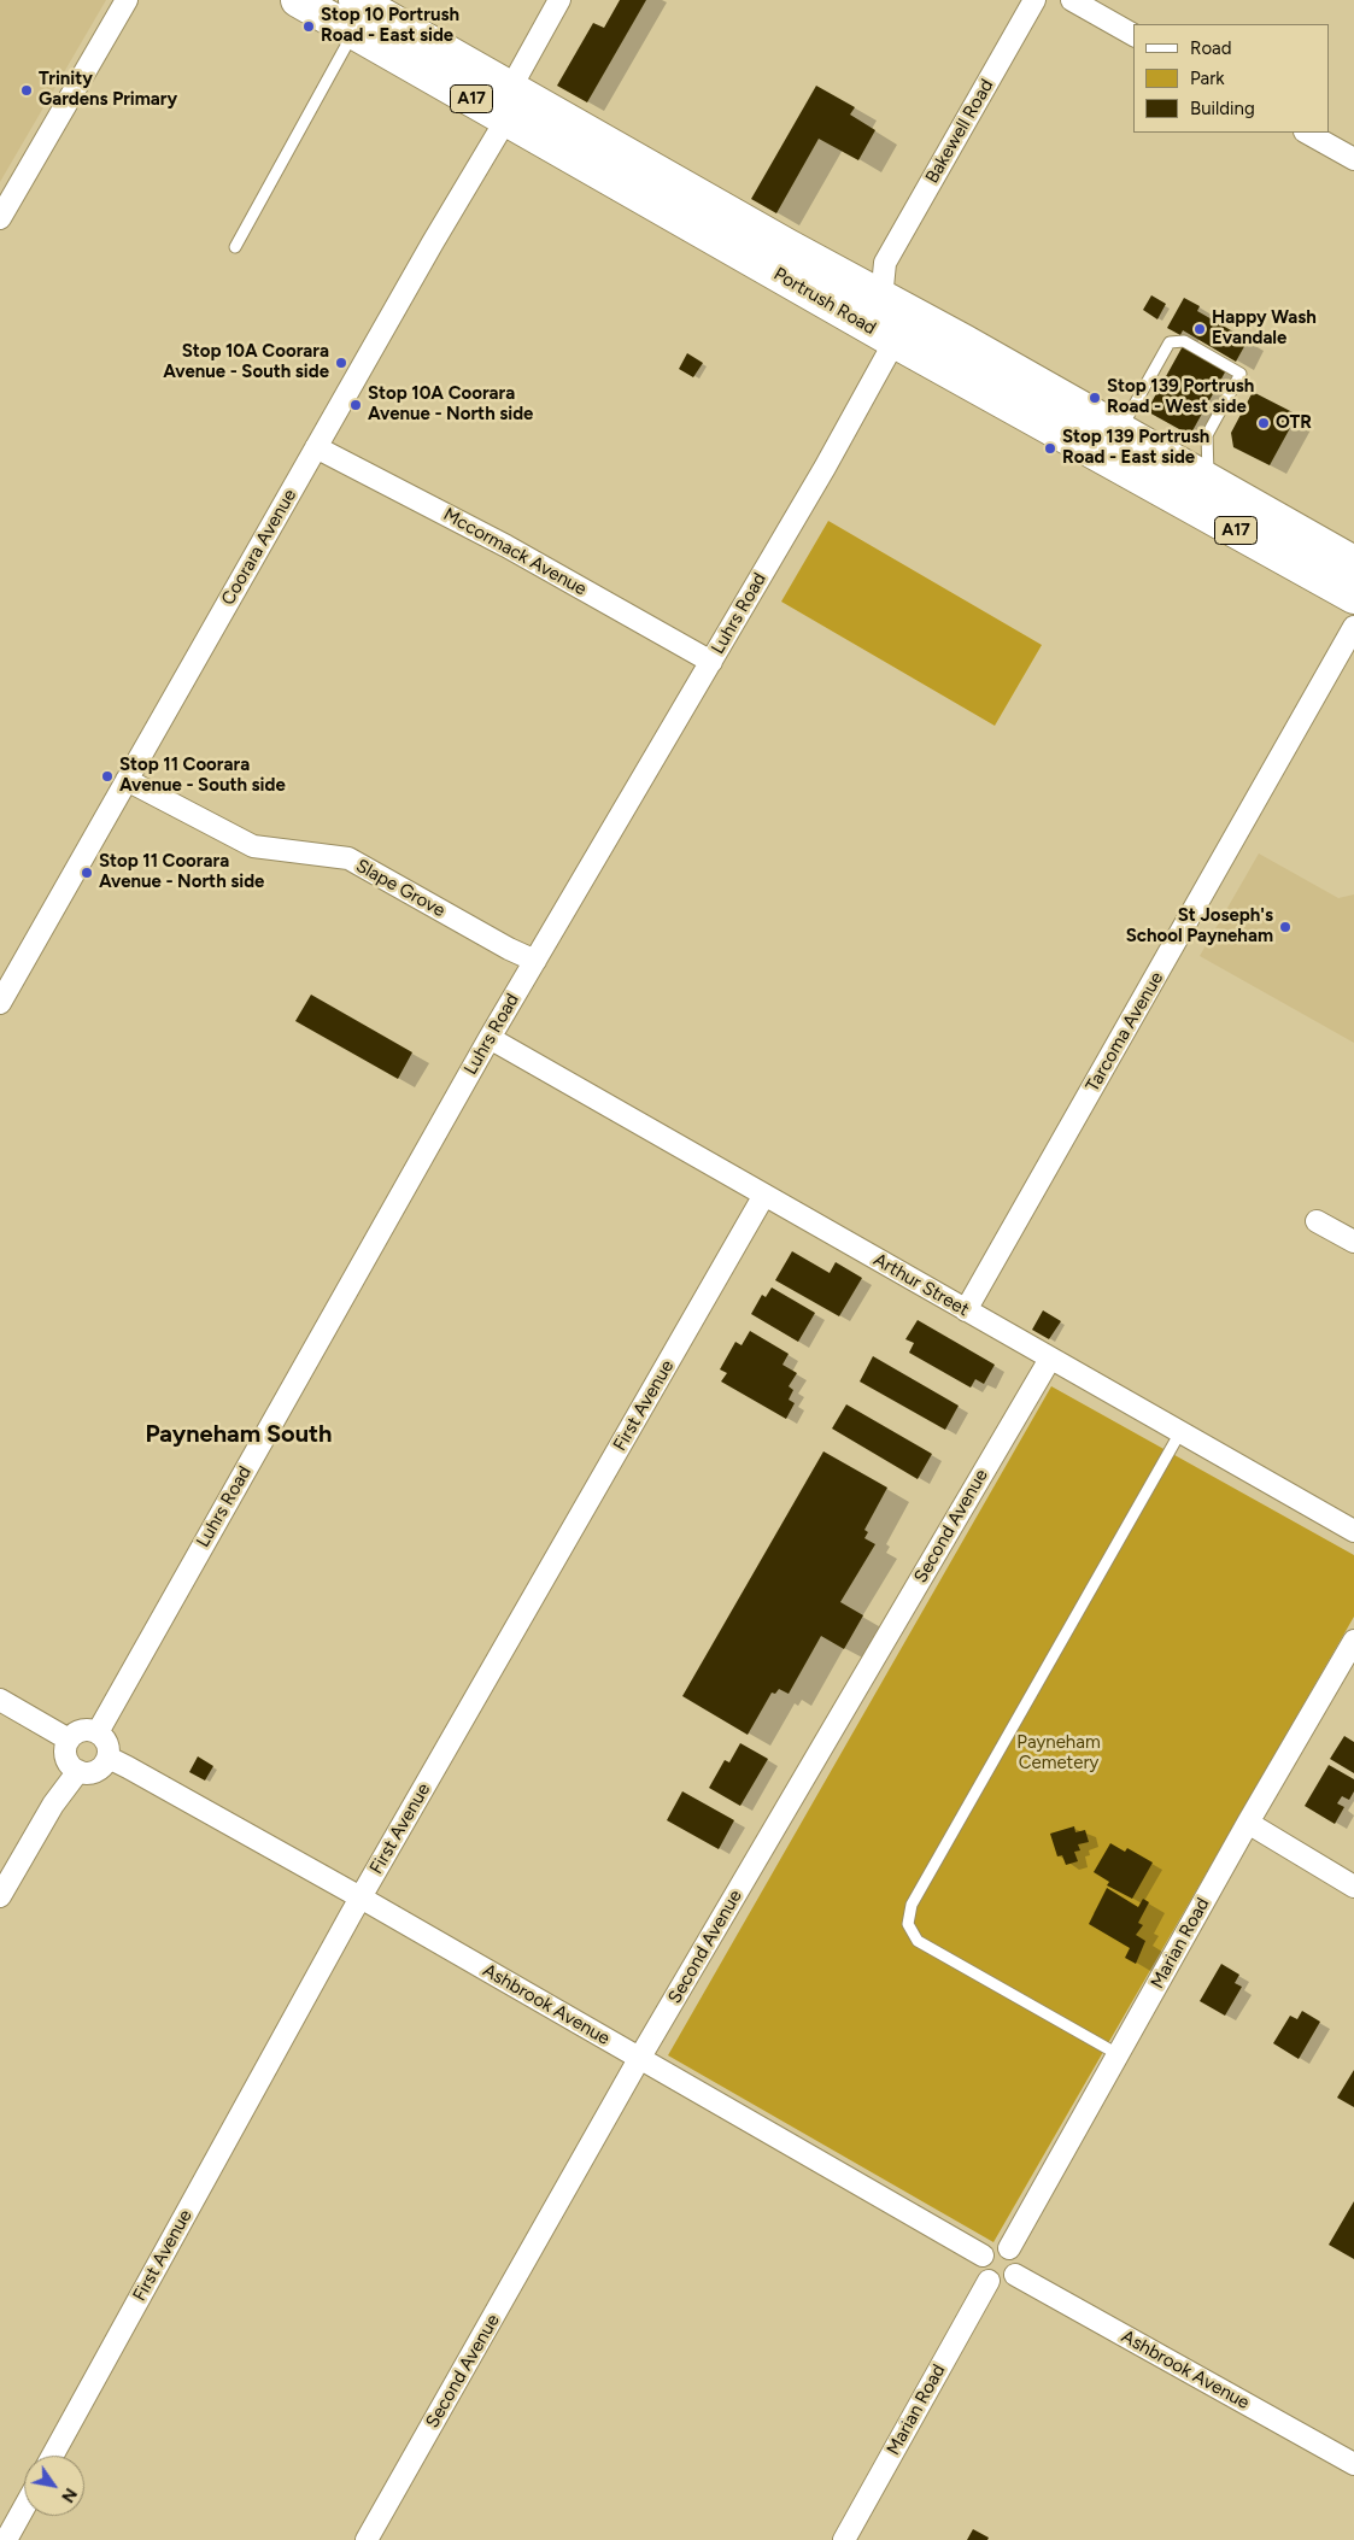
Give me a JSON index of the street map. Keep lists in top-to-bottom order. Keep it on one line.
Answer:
{"streets":{"highway":["A17","Portrush Road"],"street":["Bakewell Road","Coorara Avenue","Mccormack Avenue","Luhrs Road","Slape Grove","Tarcoma Avenue","Arthur Street","First Avenue","Second Avenue","Marian Road","Ashbrook Avenue"]},"crossings":[["Bakewell Road","Portrush Road"],["Portrush Road","Coorara Avenue"],["Portrush Road","Luhrs Road"],["Coorara Avenue","Mccormack Avenue"],["Coorara Avenue","Slape Grove"],["Mccormack Avenue","Luhrs Road"],["Luhrs Road","Slape Grove"],["Luhrs Road","Arthur Street"],["Luhrs Road","Ashbrook Avenue"],["Tarcoma Avenue","Arthur Street"],["Arthur Street","First Avenue"],["Arthur Street","Second Avenue"],["First Avenue","Ashbrook Avenue"],["Second Avenue","Ashbrook Avenue"],["Marian Road","Ashbrook Avenue"]],"districts":["Payneham South"],"parks":["Payneham Cemetery"],"places":["Stop 10 Portrush Road - East side","Trinity Gardens Primary","Happy Wash Evandale","Stop 10A Coorara Avenue - South side","Stop 139 Portrush Road - West side","Stop 10A Coorara Avenue - North side","OTR","Stop 139 Portrush Road - East side","Stop 11 Coorara Avenue - South side","Stop 11 Coorara Avenue - North side","St Joseph's School Payneham"],"legend":["Road","Park","Building"],"north":"bottom right"}
